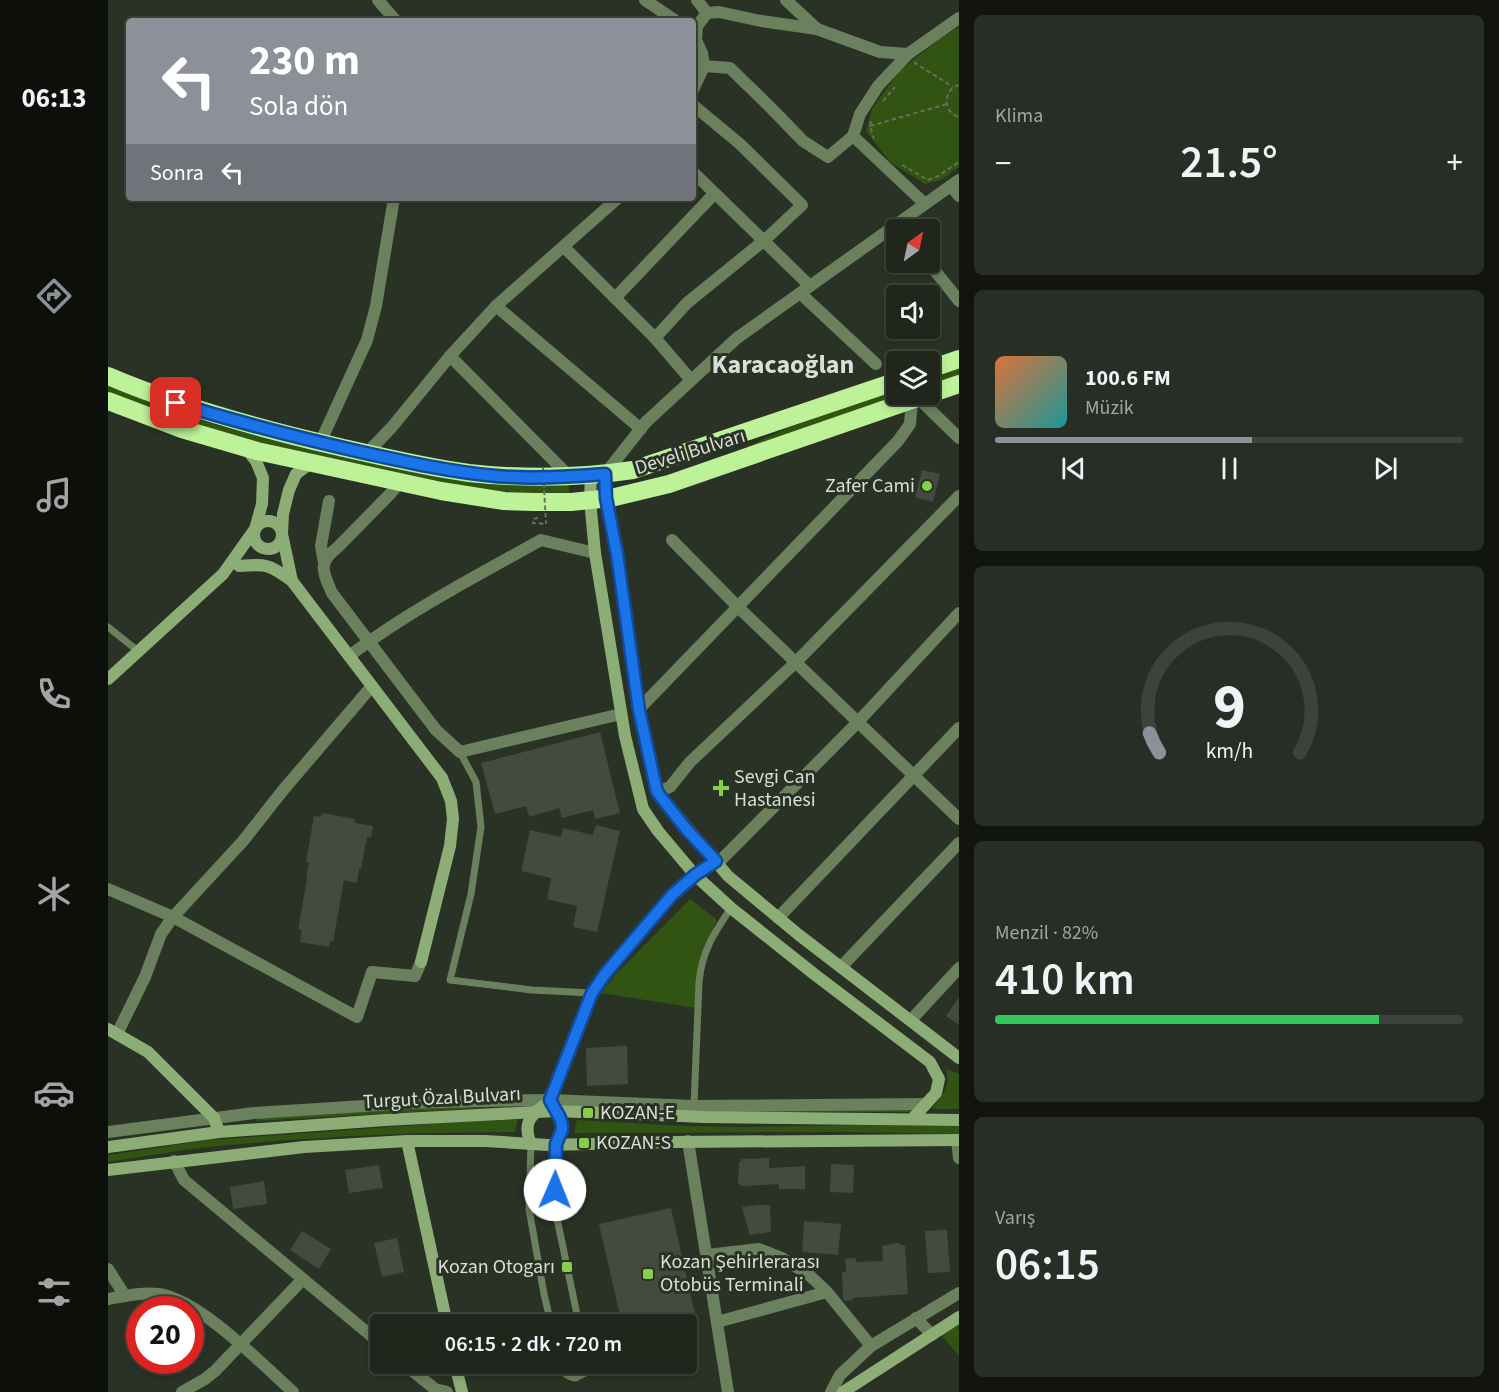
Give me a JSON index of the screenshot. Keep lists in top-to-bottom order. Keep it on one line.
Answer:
{"streets":{"highway":["Develi Bulvarı"],"street":["Turgut Özal Bulvarı"]},"districts":["Karacaoğlan"],"places":{"other":["Zafer Cami"],"health":["Sevgi Can Hastanesi"],"transit":["KOZAN-E","KOZAN-S","Kozan Otogarı","Kozan Şehirlerarası Otobüs Terminali"]},"north":"top right","page":{"tabs":"06:13","tile":["Klima",["Menzil · 82%","410 km"],["Varış","06:15"]],"turn":["230 m","Sola dön"],"heat":["−","21.5°","+"],"then":"Sonra","song":["100.6 FM","Müzik"],"limit":"20","trip":"06:15 · 2 dk · 720 m","gauge":["9","km/h"]}}
